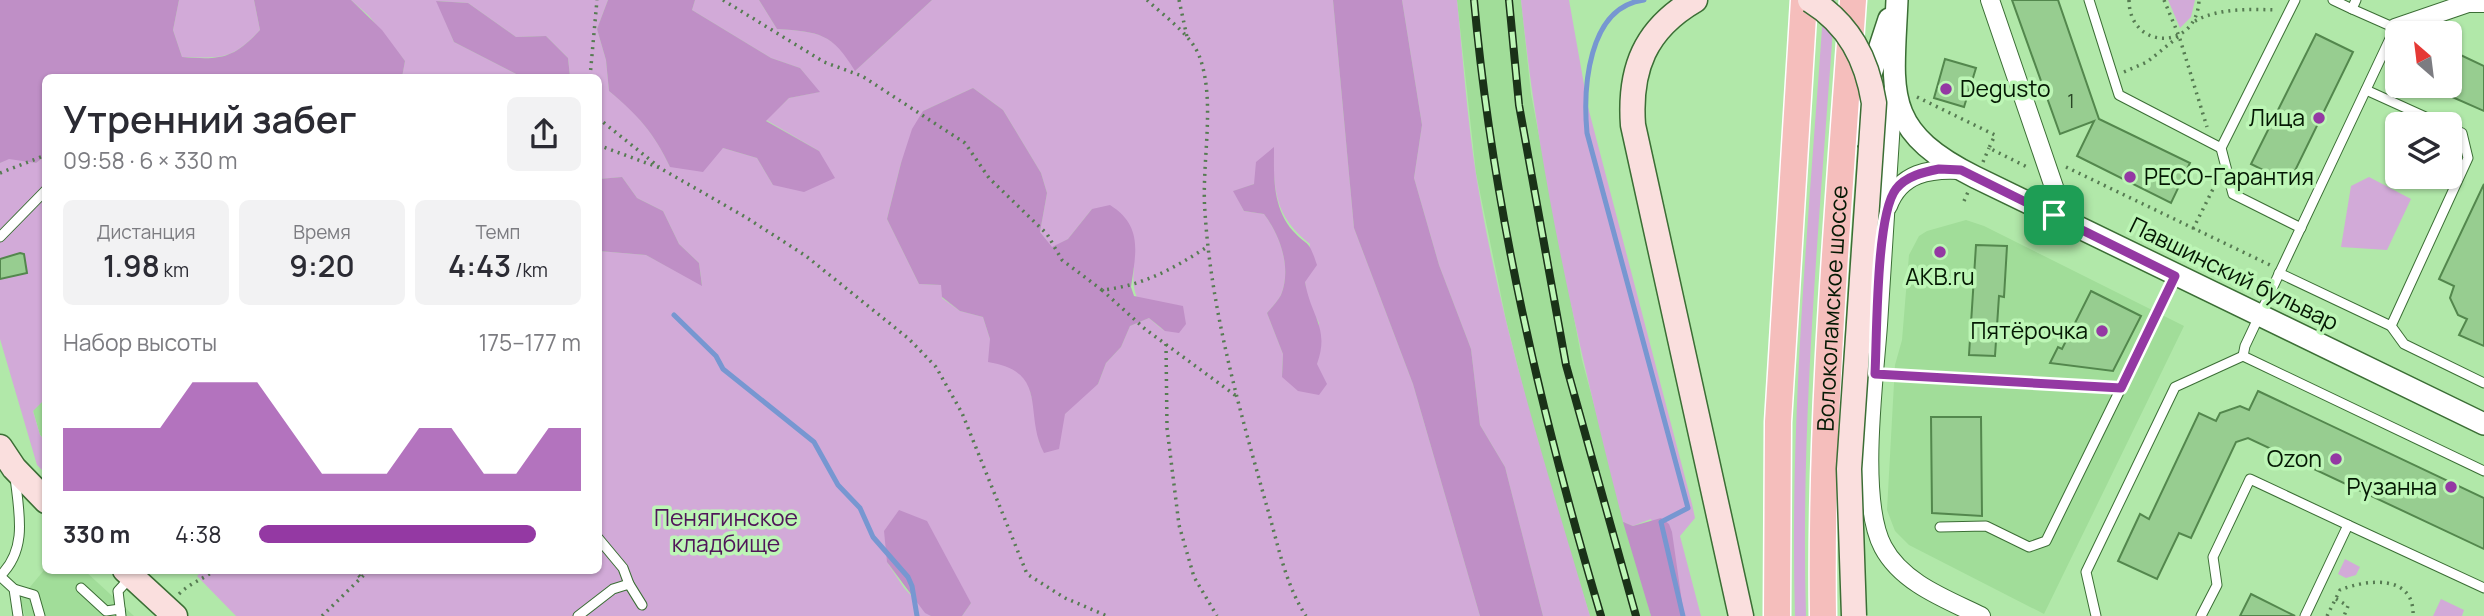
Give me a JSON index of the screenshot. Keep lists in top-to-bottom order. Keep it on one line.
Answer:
{"streets":{"main road":["Волоколамское шоссе"],"street":["Павшинский бульвар"]},"parks":["Пенягинское кладбище"],"places":["Degusto","Лица","РЕСО-Гарантия","AKB.ru","Пятёрочка","Ozon","Рузанна"],"house_numbers":["1"],"north":"top left","page":{"heading":["Утренний забег","09:58 · 6 × 330 m"],"stats":[["Дистанция","1.98 km"],["Время","9:20"],["Темп","4:43 /km"]],"chart":["Набор высоты","175–177 m"],"list":[{"name":"330 m","note":"4:38"}]}}
